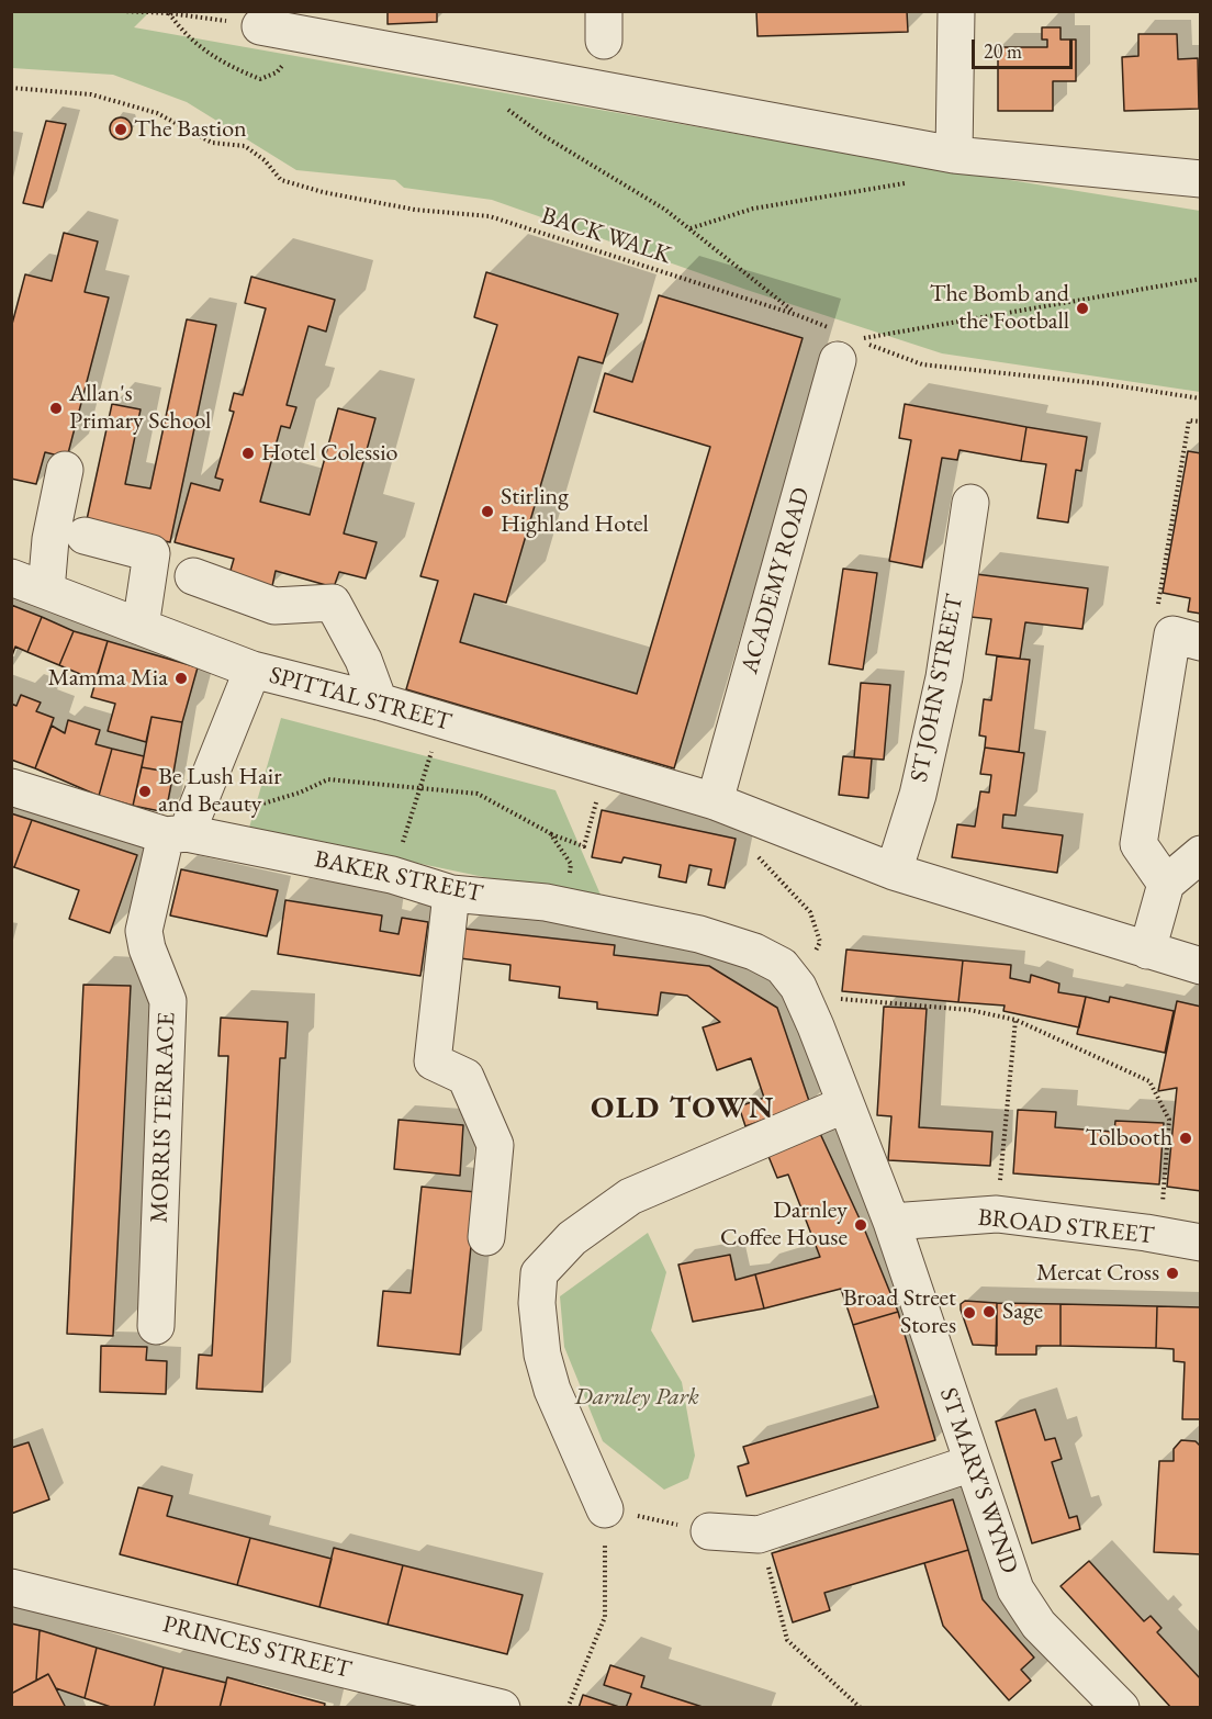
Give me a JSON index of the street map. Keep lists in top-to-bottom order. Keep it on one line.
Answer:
{"streets":{"street":["ACADEMY ROAD","ST JOHN STREET","SPITTAL STREET","BAKER STREET","MORRIS TERRACE","BROAD STREET","ST MARY'S WYND","PRINCES STREET"],"path":["BACK WALK"]},"crossings":[["BACK WALK","ACADEMY ROAD"],["ACADEMY ROAD","SPITTAL STREET"],["SPITTAL STREET","MORRIS TERRACE"],["BAKER STREET","MORRIS TERRACE"],["BAKER STREET","ST MARY'S WYND"],["BROAD STREET","ST MARY'S WYND"]],"districts":["OLD TOWN"],"parks":["Darnley Park"],"places":["The Bastion","The Bomb and the Football","Allan's Primary School","Hotel Colessio","Stirling Highland Hotel","Mamma Mia","Be Lush Hair and Beauty","Tolbooth","Darnley Coffee House","Mercat Cross","Sage","Broad Street Stores"],"scale_bar":"20 m"}
